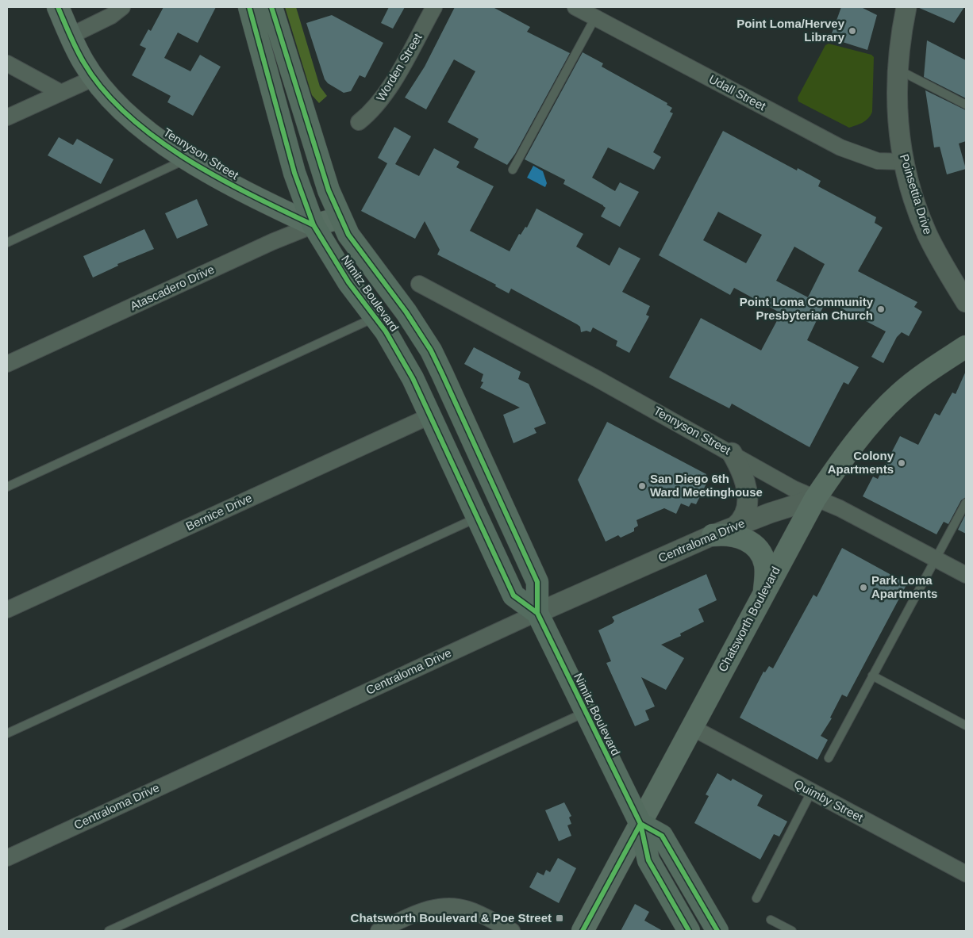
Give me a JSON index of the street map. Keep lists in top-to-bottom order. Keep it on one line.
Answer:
{"streets":{"main road":["Tennyson Street","Atascadero Drive","Nimitz Boulevard","Chatsworth Boulevard"],"street":["Worden Street","Udall Street","Poinsettia Drive","Bernice Drive","Centraloma Drive","Quimby Street"]},"crossings":[["Udall Street","Poinsettia Drive"],["Tennyson Street","Atascadero Drive"],["Tennyson Street","Nimitz Boulevard"],["Tennyson Street","Centraloma Drive"],["Tennyson Street","Chatsworth Boulevard"],["Atascadero Drive","Nimitz Boulevard"],["Nimitz Boulevard","Bernice Drive"],["Nimitz Boulevard","Centraloma Drive"],["Nimitz Boulevard","Chatsworth Boulevard"],["Centraloma Drive","Chatsworth Boulevard"],["Chatsworth Boulevard","Quimby Street"]],"places":{"other":["Point Loma/Hervey Library","Point Loma Community Presbyterian Church","Colony Apartments","San Diego 6th Ward Meetinghouse","Park Loma Apartments"],"transit":["Chatsworth Boulevard & Poe Street"]}}
